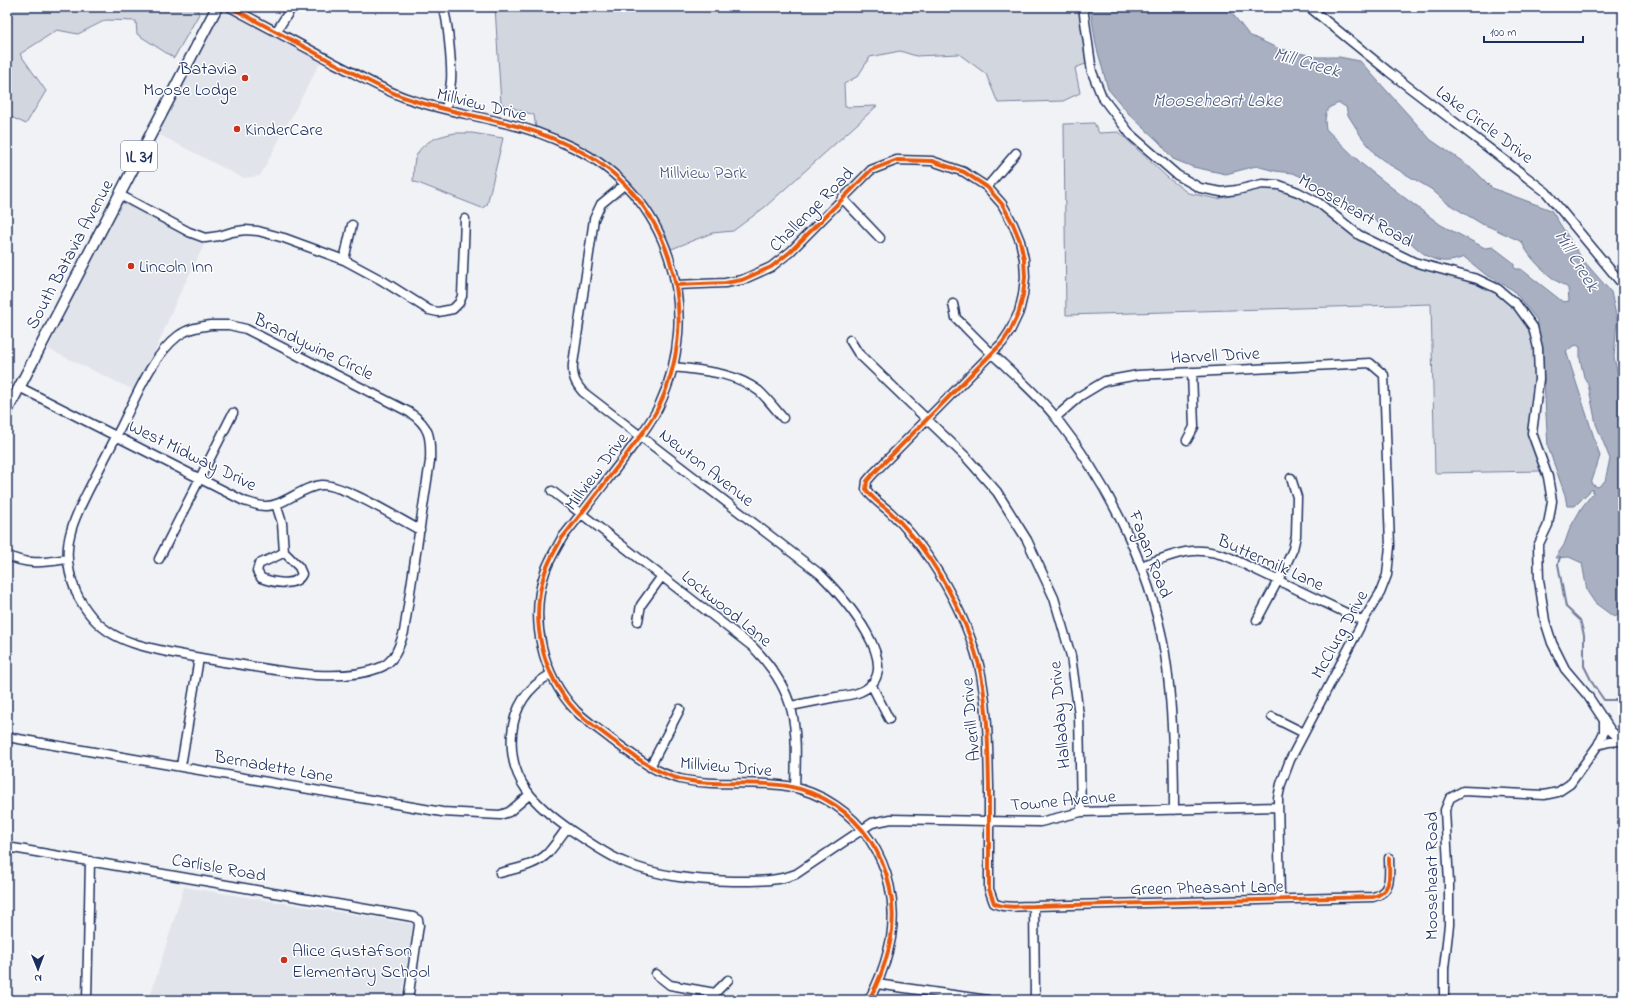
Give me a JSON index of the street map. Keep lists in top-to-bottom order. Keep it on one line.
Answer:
{"streets":{"main road":["IL 31","South Batavia Avenue"],"street":["Millview Drive","Lake Circle Drive","Challenge Road","Mooseheart Road","Brandywine Circle","Harvell Drive","West Midway Drive","Newton Avenue","Fagan Road","Buttermilk Lane","Lockwood Lane","McClurg Drive","Halladay Drive","Averill Drive","Bernadette Lane","Towne Avenue","Carlisle Road","Green Pheasant Lane"]},"crossings":[["Millview Drive","Challenge Road"],["Millview Drive","Newton Avenue"],["Millview Drive","Lockwood Lane"],["Millview Drive","Towne Avenue"],["Challenge Road","Fagan Road"],["Challenge Road","Halladay Drive"],["Challenge Road","Averill Drive"],["South Batavia Avenue","West Midway Drive"],["Brandywine Circle","West Midway Drive"],["Harvell Drive","Fagan Road"],["Harvell Drive","McClurg Drive"],["Fagan Road","Buttermilk Lane"],["Fagan Road","Towne Avenue"],["Buttermilk Lane","McClurg Drive"],["McClurg Drive","Towne Avenue"],["McClurg Drive","Green Pheasant Lane"],["Halladay Drive","Towne Avenue"],["Averill Drive","Towne Avenue"],["Averill Drive","Green Pheasant Lane"],["Bernadette Lane","Towne Avenue"]],"water":["Mill Creek","Mooseheart Lake"],"parks":["Millview Park"],"places":["Batavia Moose Lodge","KinderCare","Lincoln Inn","Alice Gustafson Elementary School"],"scale_bar":"100 m","north":"bottom"}
